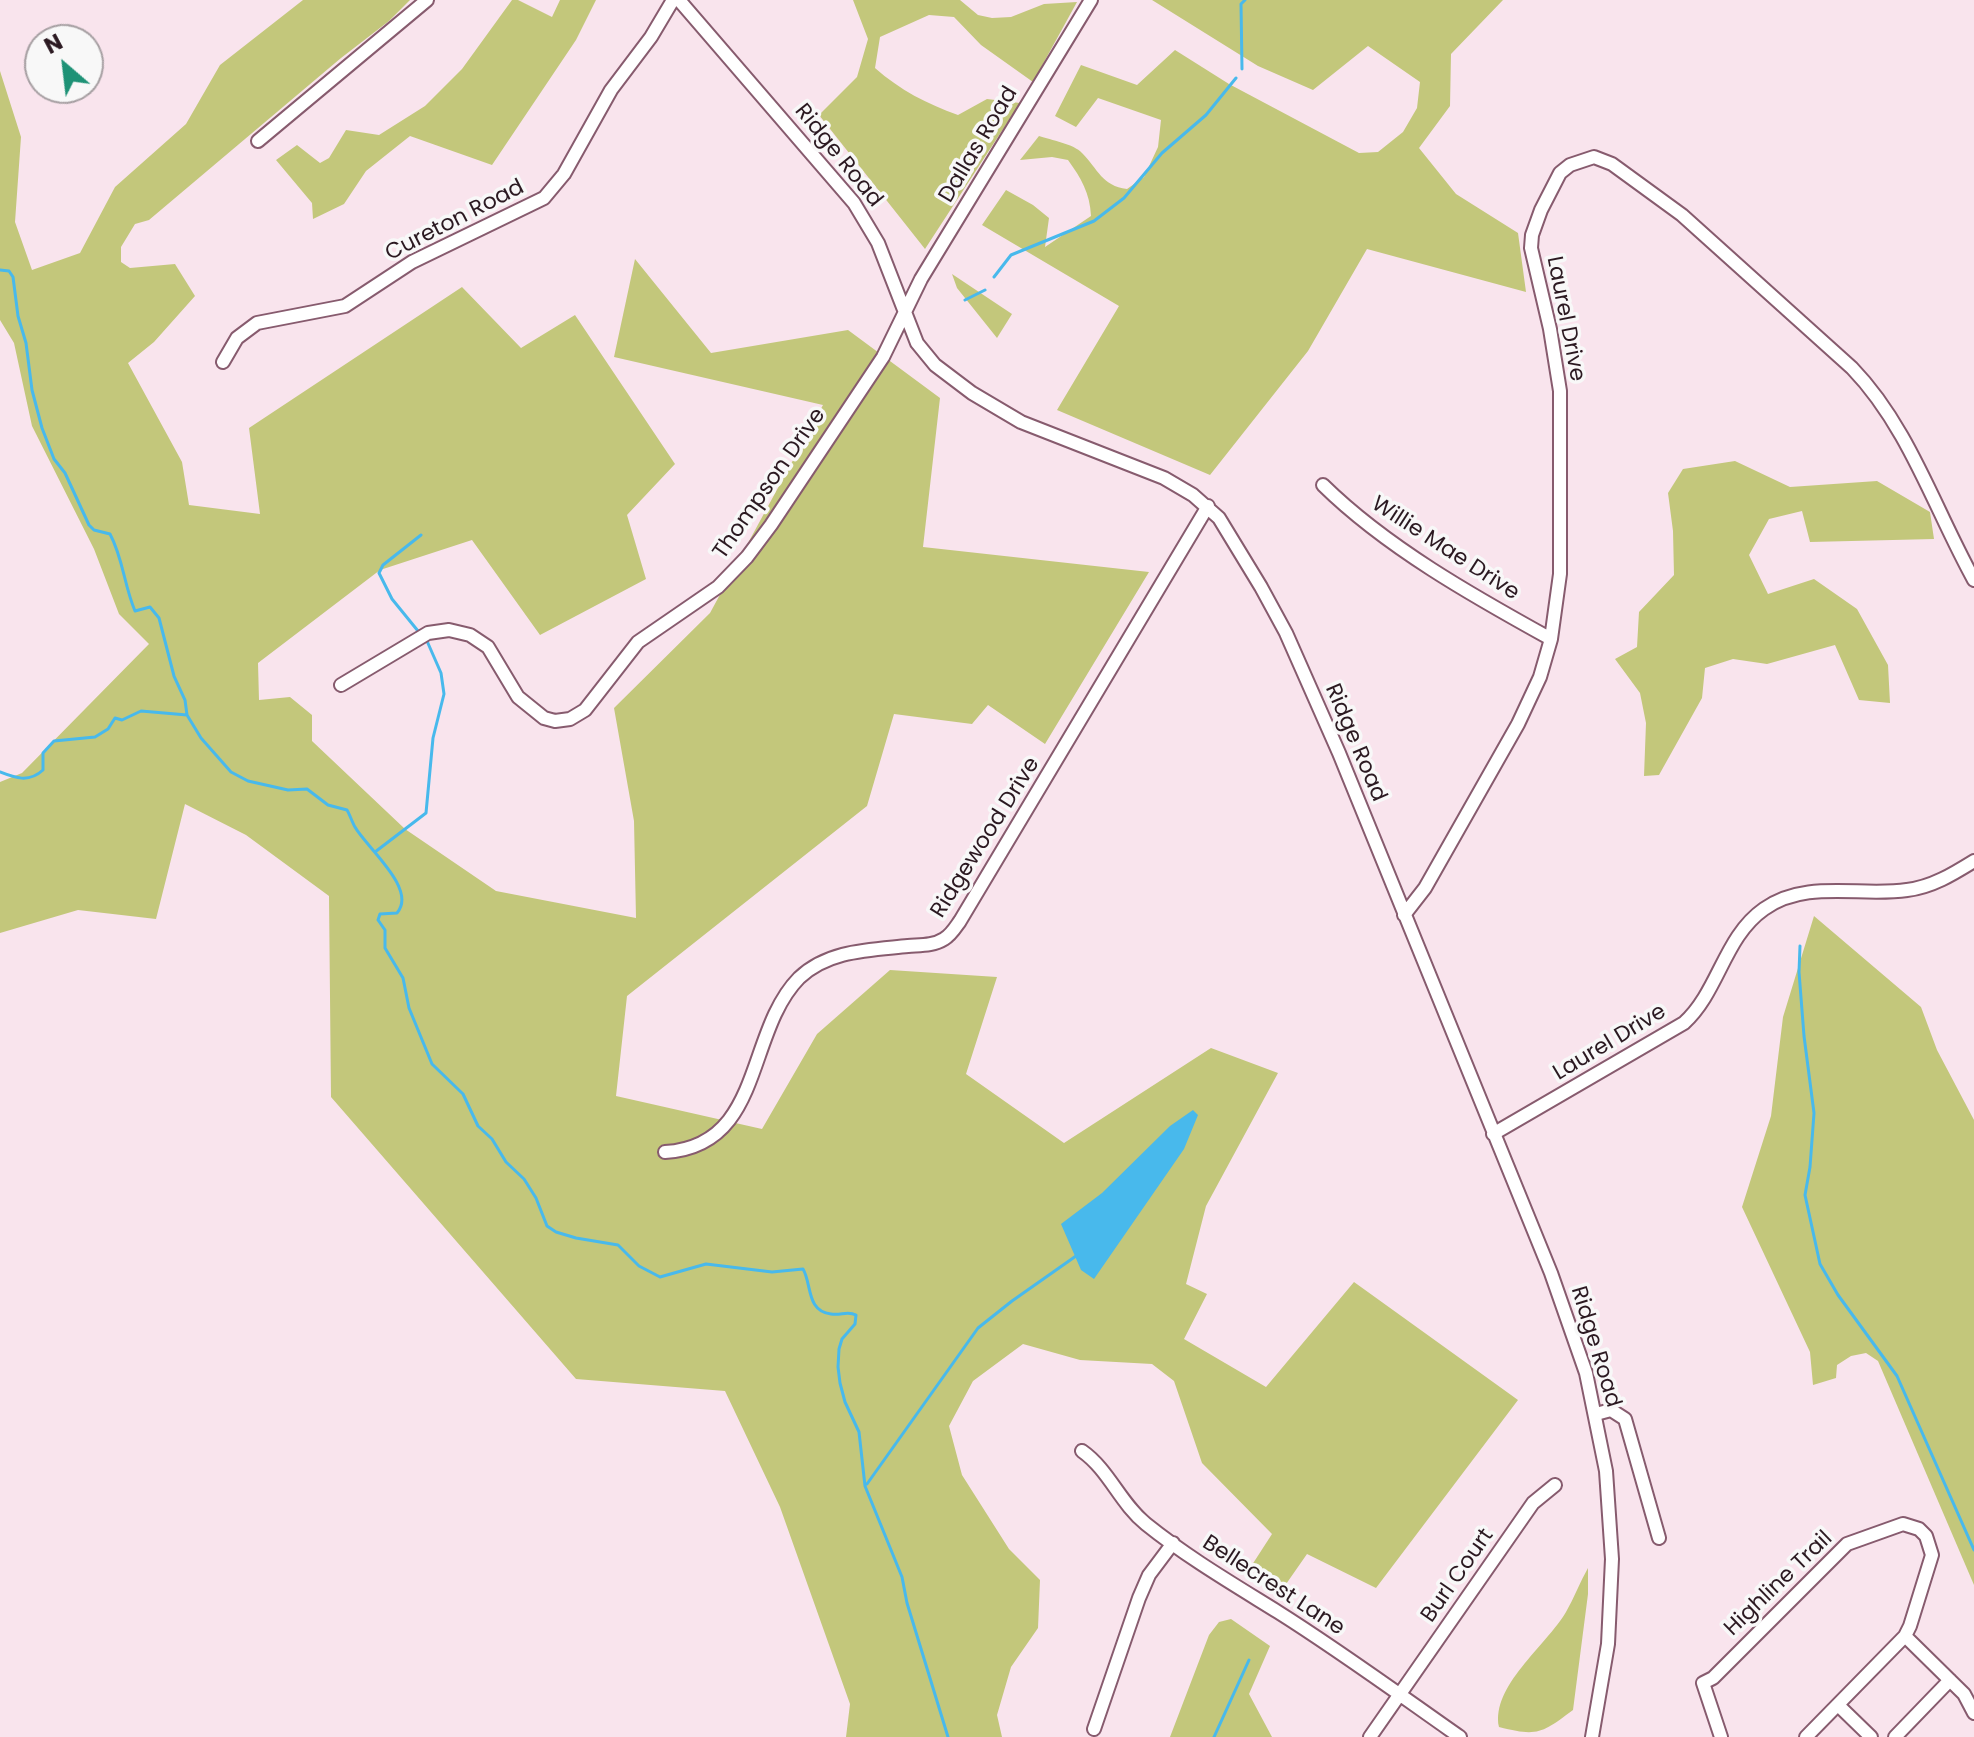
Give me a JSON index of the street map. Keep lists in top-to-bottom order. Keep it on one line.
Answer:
{"streets":{"street":["Dallas Road","Ridge Road","Cureton Road","Laurel Drive","Thompson Drive","Willie Mae Drive","Ridgewood Drive","Burl Court","Highline Trail","Bellecrest Lane"]},"crossings":[["Dallas Road","Ridge Road"],["Dallas Road","Thompson Drive"],["Ridge Road","Laurel Drive"],["Ridge Road","Thompson Drive"],["Ridge Road","Ridgewood Drive"],["Laurel Drive","Willie Mae Drive"],["Burl Court","Bellecrest Lane"]],"north":"top left"}
